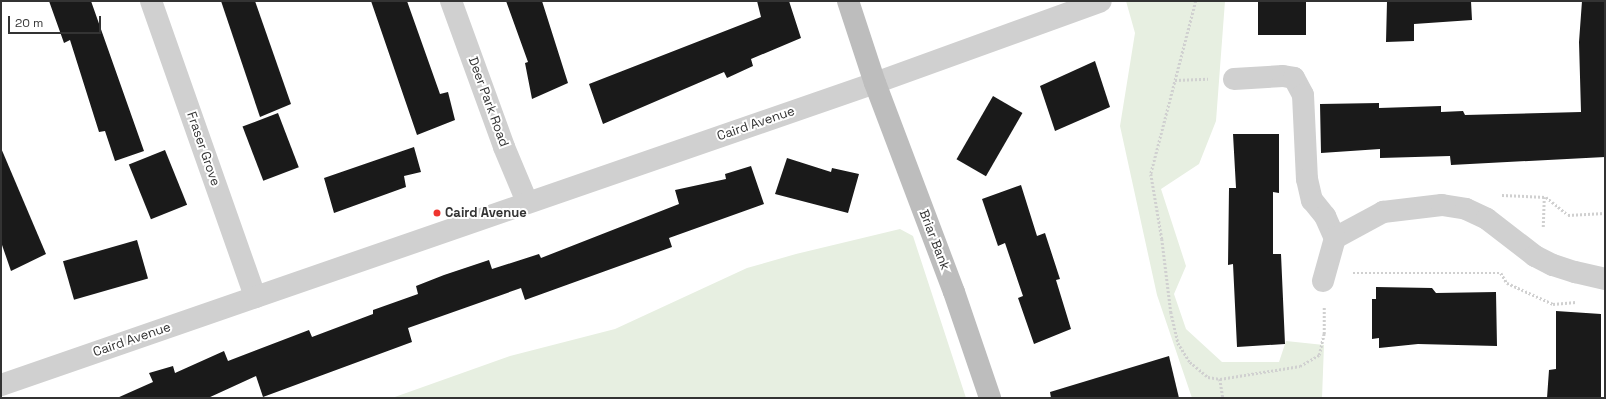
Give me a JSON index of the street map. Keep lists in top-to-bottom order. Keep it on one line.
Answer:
{"streets":{"street":["Deer Park Road","Caird Avenue","Fraser Grove","Briar Bank"]},"crossings":[["Deer Park Road","Caird Avenue"],["Caird Avenue","Fraser Grove"],["Caird Avenue","Briar Bank"]],"places":["Caird Avenue"],"scale_bar":"20 m"}
